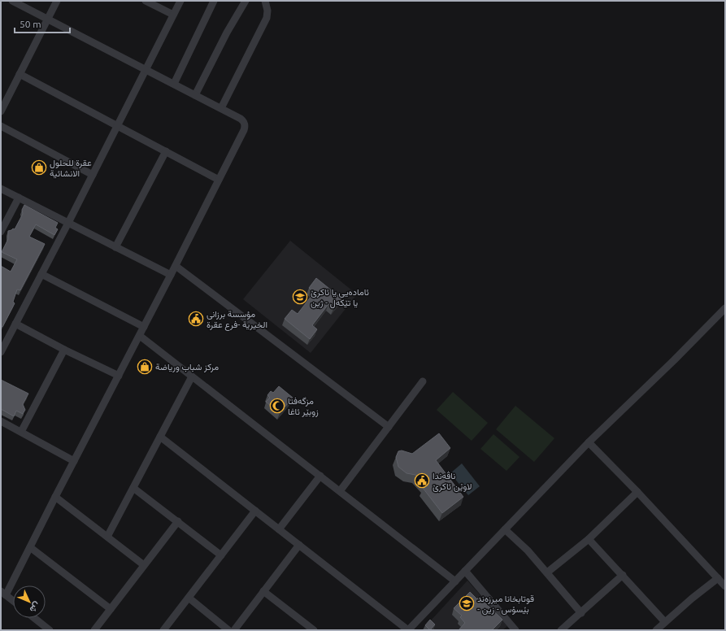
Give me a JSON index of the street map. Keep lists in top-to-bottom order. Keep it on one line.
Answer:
{"places":{"shop":["عقرة للحلول الانشائیة","مركز شباب ورياضة"],"school or university":["ئامادەیی یا ئاکرێ یا تێکەل - ژین","قوتابخانا میرزەند - بێسۆس - زین"],"public building":["مؤسسة برزانى الخيرية -فرع عقرة","ناڤەندا لاوێن ئاکرێ"],"mosque":["مزگەفتا زوبێر ئاغا"]},"scale_bar":"50 m","north":"bottom right"}
